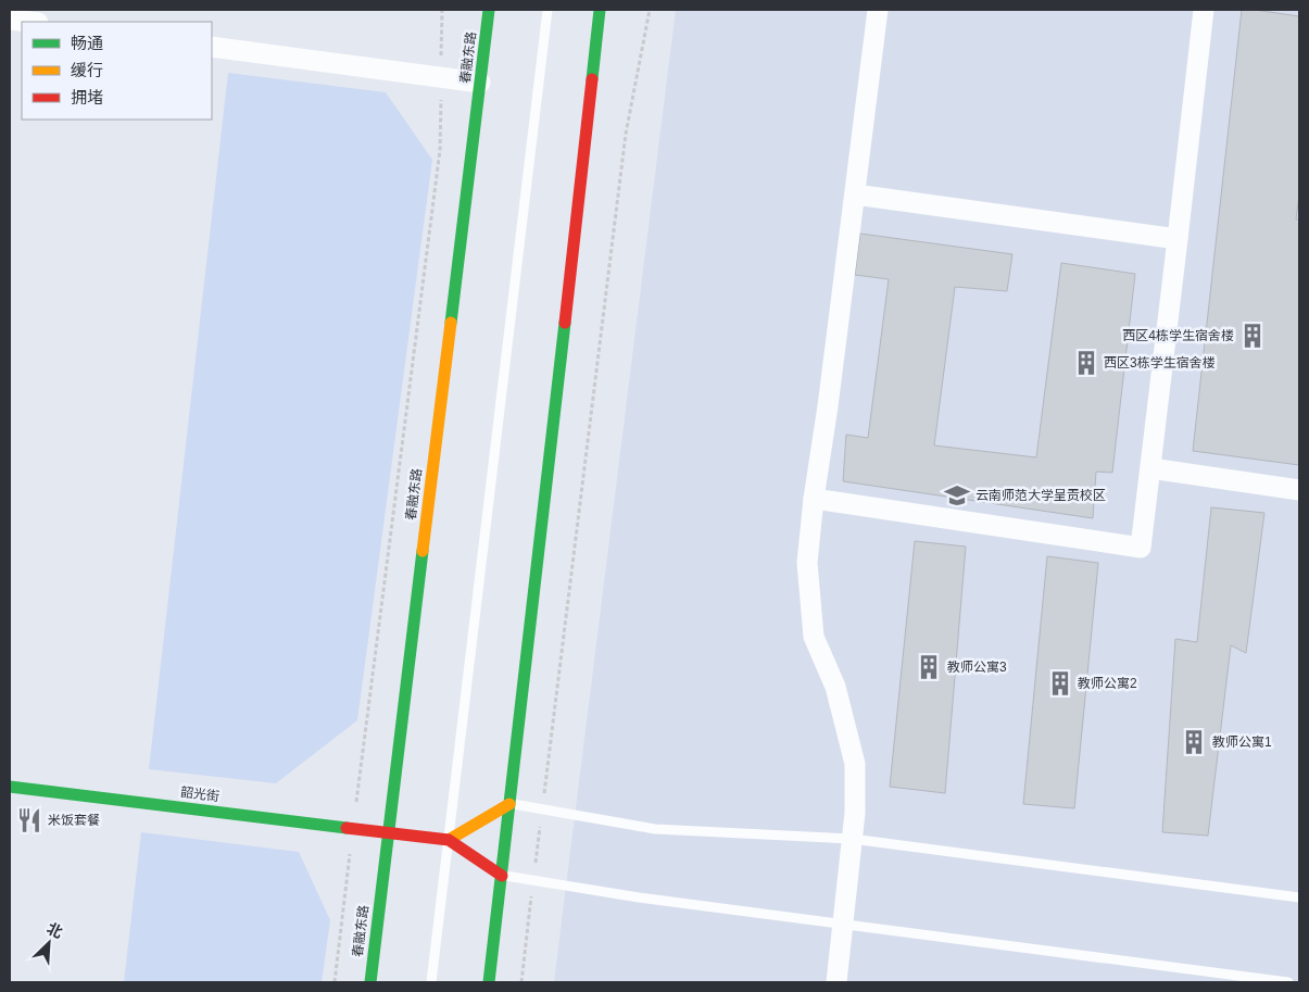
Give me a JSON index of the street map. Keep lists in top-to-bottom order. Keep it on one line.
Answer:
{"streets":{"main road":["春融东路","韶光街"]},"crossings":[["春融东路","韶光街"]],"places":{"building":["西区4栋学生宿舍楼","西区3栋学生宿舍楼","教师公寓3","教师公寓2","教师公寓1"],"school or university":["云南师范大学呈贡校区"],"restaurant":["米饭套餐"]},"legend":["畅通","缓行","拥堵"],"north":"top right"}
